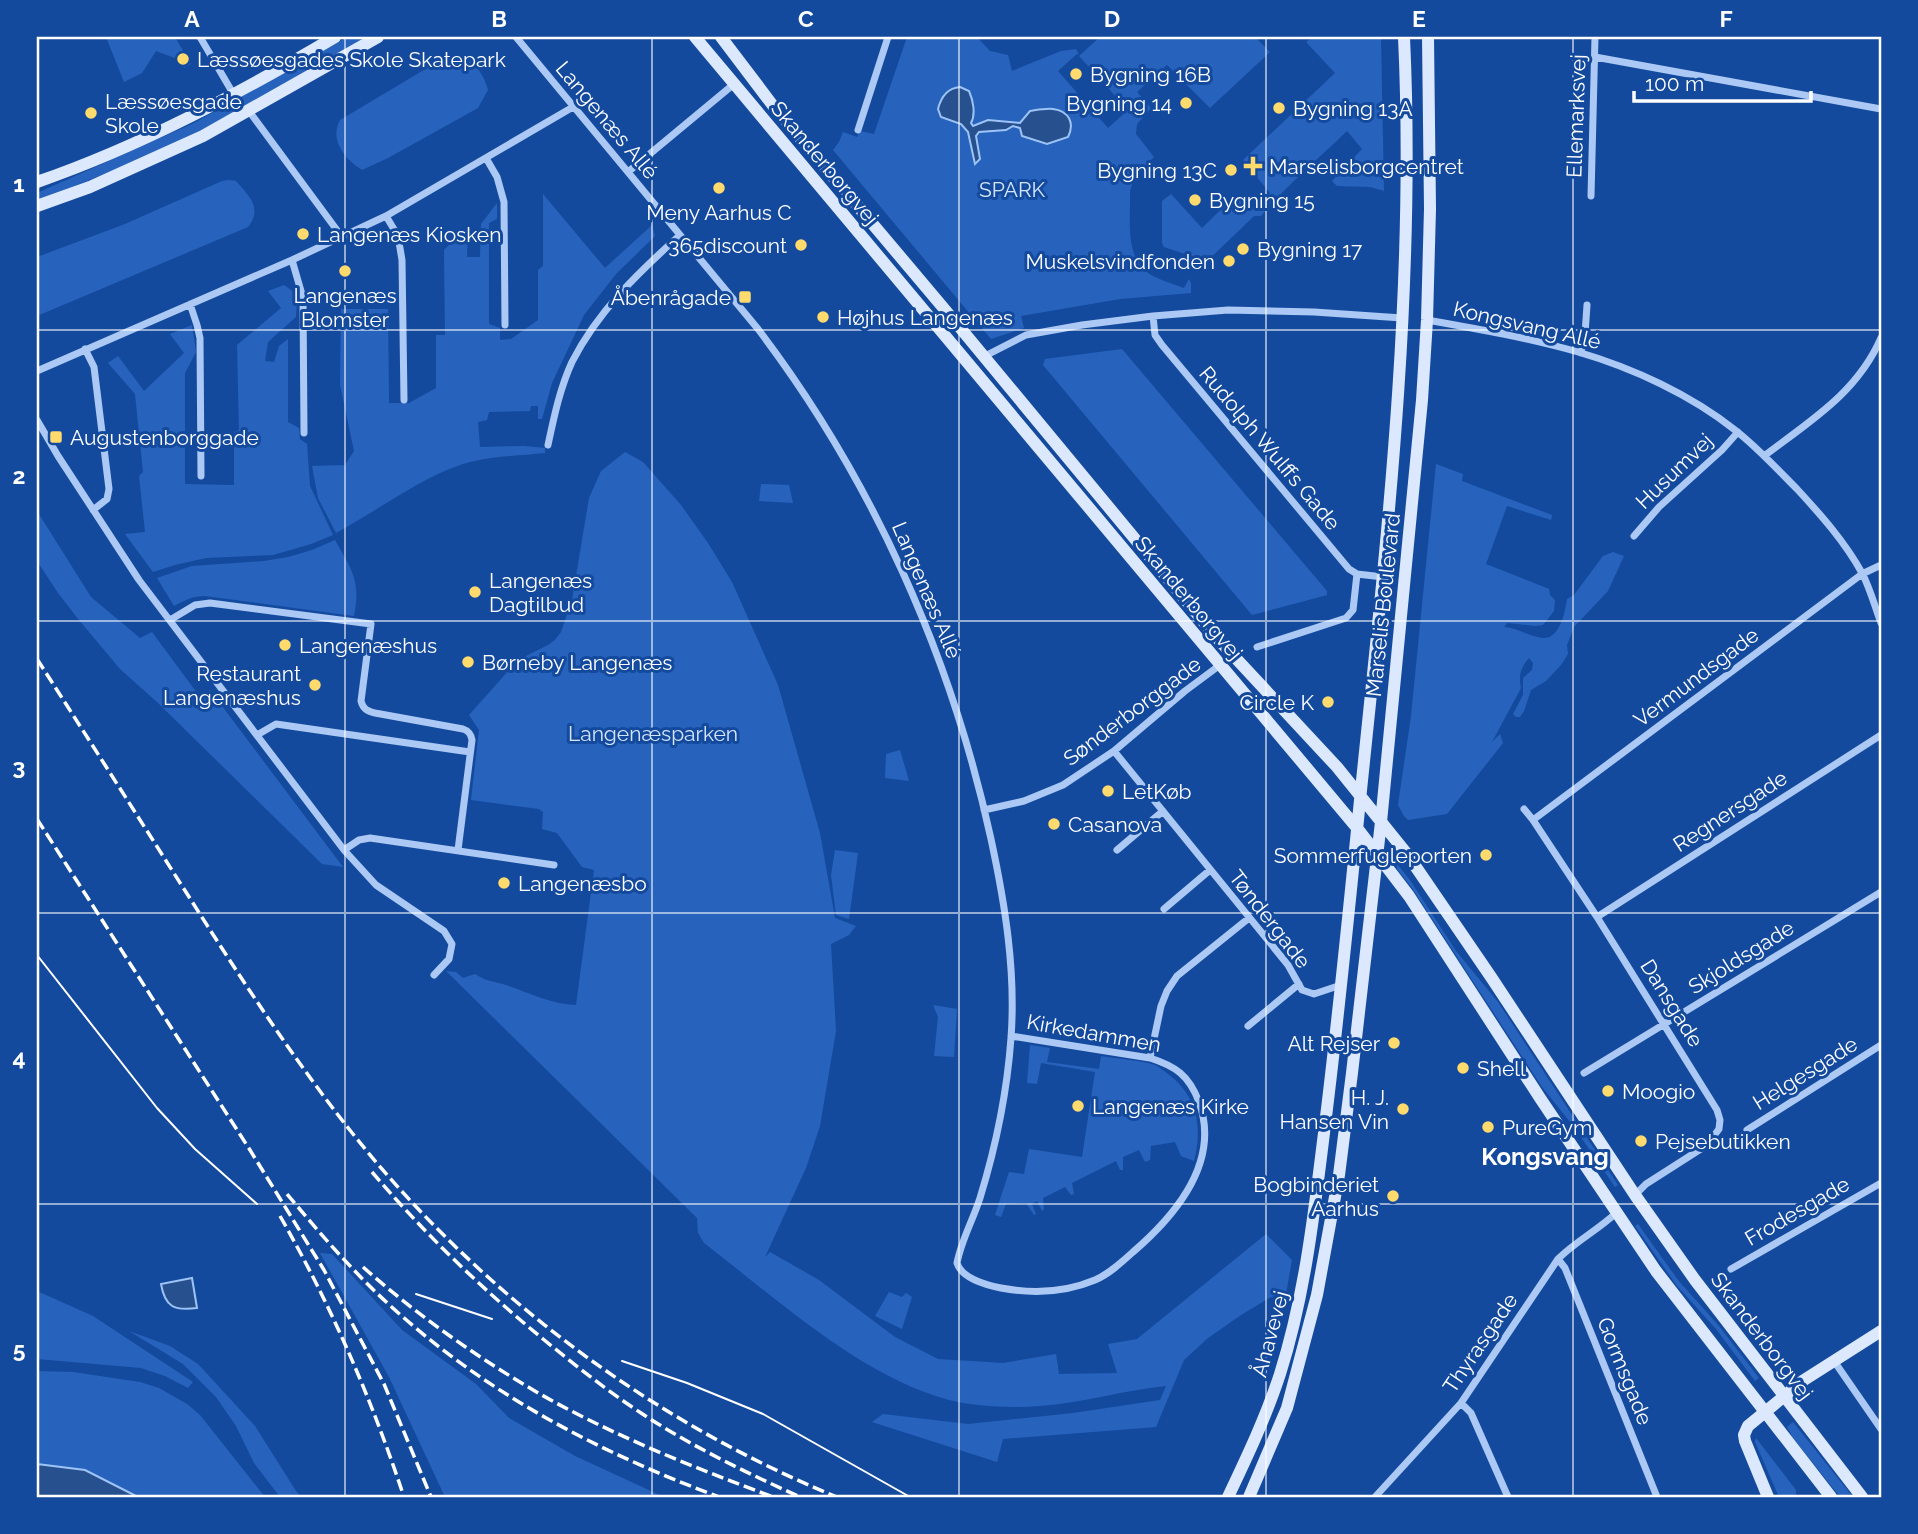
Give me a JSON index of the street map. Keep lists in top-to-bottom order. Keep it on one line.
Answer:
{"streets":{"street":["Ellemarksvej","Langenæs Allé","Skanderborgvej","Kongsvang Allé","Rudolph Wulffs Gade","Husumvej","Marselis Boulevard","Vermundsgade","Sønderborggade","Regnersgade","Tøndergade","Skjoldsgade","Dansgade","Kirkedammen","Helgesgade","Frodesgade","Åhavevej","Thyrasgade","Gormsgade"]},"crossings":[["Langenæs Allé","Sønderborggade"],["Langenæs Allé","Kirkedammen"],["Skanderborgvej","Marselis Boulevard"],["Skanderborgvej","Sønderborggade"],["Skanderborgvej","Dansgade"],["Skanderborgvej","Thyrasgade"],["Kongsvang Allé","Husumvej"],["Kongsvang Allé","Marselis Boulevard"],["Kongsvang Allé","Vermundsgade"],["Marselis Boulevard","Tøndergade"],["Marselis Boulevard","Åhavevej"],["Vermundsgade","Dansgade"],["Sønderborggade","Tøndergade"],["Regnersgade","Dansgade"],["Skjoldsgade","Dansgade"],["Thyrasgade","Gormsgade"]],"districts":["Kongsvang"],"parks":["SPARK","Langenæsparken"],"places":{"other":["Læssøesgades Skole Skatepark","Bygning 16B","Bygning 14","Bygning 13A","Læssøesgade Skole","Bygning 13C","Meny Aarhus C","Bygning 15","Langenæs Kiosken","365discount","Bygning 17","Muskelsvindfonden","Langenæs Blomster","Højhus Langenæs","Langenæs Dagtilbud","Langenæshus","Børneby Langenæs","Restaurant Langenæshus","Circle K","LetKøb","Casanova","Sommerfugleporten","Langenæsbo","Alt Rejser","Shell","Moogio","Langenæs Kirke","H. J. Hansen Vin","PureGym","Pejsebutikken","Bogbinderiet Aarhus"],"health":["Marselisborgcentret"],"transit":["Åbenrågade","Augustenborggade"]},"scale_bar":"100 m","grid":{"columns":["A","B","C","D","E","F"],"rows":["1","2","3","4","5"]}}
